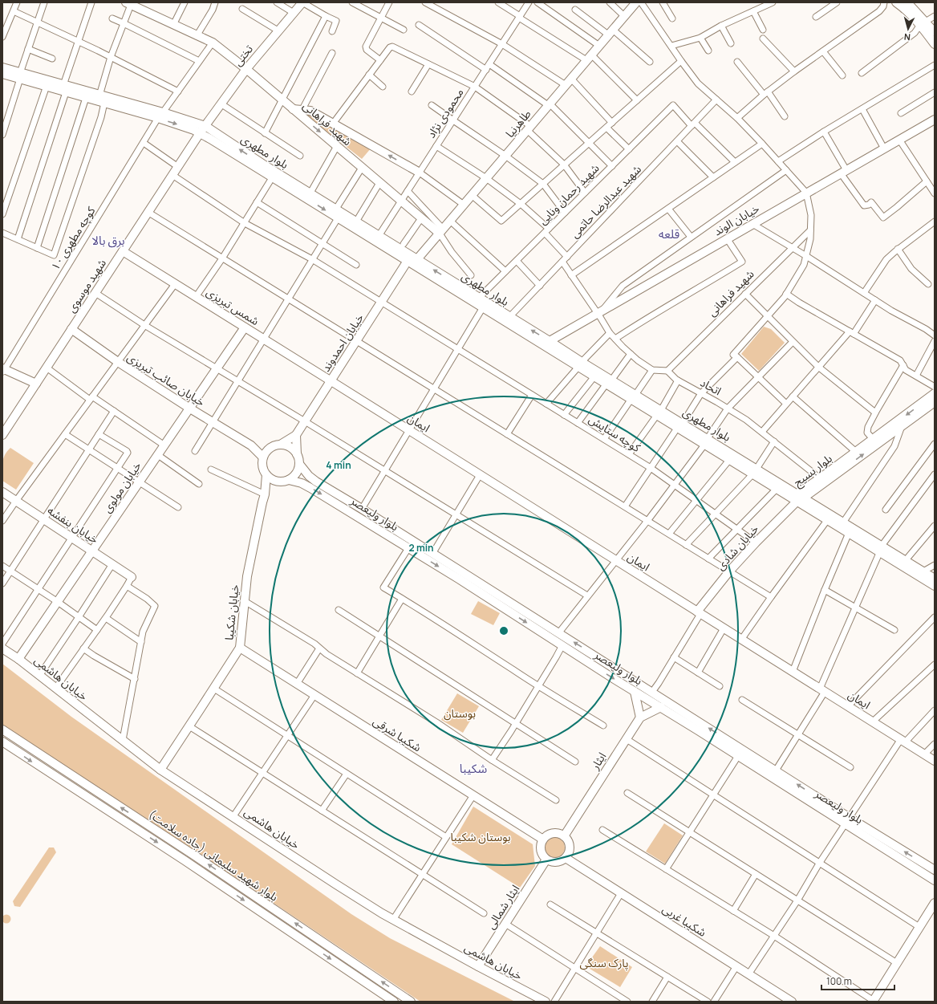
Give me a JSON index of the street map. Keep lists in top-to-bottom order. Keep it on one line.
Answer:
{"streets":{"main road":["تختی","شهید فراهانی","طاهرنیا","بلوار مطهری","خیابان الوند","شهید موسوی","شمس تبریزی","خیابان احمدوند","خیابان صائب تبریزی","ایمان","بلوار بسیج","خیابان مولوی","بلوار ولیعصر","خیابان بنفشه","خیابان شادی","خیابان شکیبا","خیابان هاشمی","شکیبا شرقی","ایثار","بلوار شهید سلیمانی (جاده سلامت)","ایثار شمالی","شکیبا غربی"],"street":["محمودی نژاد","شهید رحمان ونایی","شهید عبدالرضا حاتمی","کوچه مطهری ۱۰","اتحاد","کوچه ستایش"]},"crossings":[["تختی","بلوار مطهری"],["تختی","شهید موسوی"],["محمودی نژاد","شهید فراهانی"],["محمودی نژاد","بلوار مطهری"],["شهید فراهانی","طاهرنیا"],["شهید فراهانی","اتحاد"],["طاهرنیا","بلوار مطهری"],["بلوار مطهری","شهید رحمان ونایی"],["بلوار مطهری","شهید عبدالرضا حاتمی"],["بلوار مطهری","خیابان الوند"],["بلوار مطهری","کوچه مطهری ۱۰"],["بلوار مطهری","شهید موسوی"],["بلوار مطهری","خیابان احمدوند"],["بلوار مطهری","بلوار بسیج"],["بلوار مطهری","خیابان شادی"],["شهید رحمان ونایی","شهید عبدالرضا حاتمی"],["شهید موسوی","شمس تبریزی"],["شهید موسوی","خیابان صائب تبریزی"],["شهید موسوی","کوچه ستایش"],["شمس تبریزی","خیابان احمدوند"],["شمس تبریزی","ایمان"],["شمس تبریزی","خیابان مولوی"],["خیابان احمدوند","ایمان"],["خیابان احمدوند","کوچه ستایش"],["خیابان صائب تبریزی","خیابان مولوی"],["خیابان صائب تبریزی","بلوار ولیعصر"],["اتحاد","بلوار بسیج"],["ایمان","خیابان شادی"],["کوچه ستایش","خیابان شادی"],["بلوار بسیج","خیابان شادی"],["خیابان مولوی","خیابان بنفشه"],["خیابان مولوی","خیابان هاشمی"],["خیابان شکیبا","خیابان هاشمی"],["خیابان شکیبا","شکیبا شرقی"],["خیابان هاشمی","ایثار شمالی"],["شکیبا شرقی","ایثار"],["شکیبا شرقی","ایثار شمالی"],["شکیبا شرقی","شکیبا غربی"],["ایثار","ایثار شمالی"],["ایثار","شکیبا غربی"],["ایثار شمالی","شکیبا غربی"]],"districts":["قلعه","برق بالا","شکیبا"],"parks":["بوستان","بوستان شکیبا","پارک سنگی"],"scale_bar":"100 m","north":"bottom","rings":["4 min","2 min"]}
